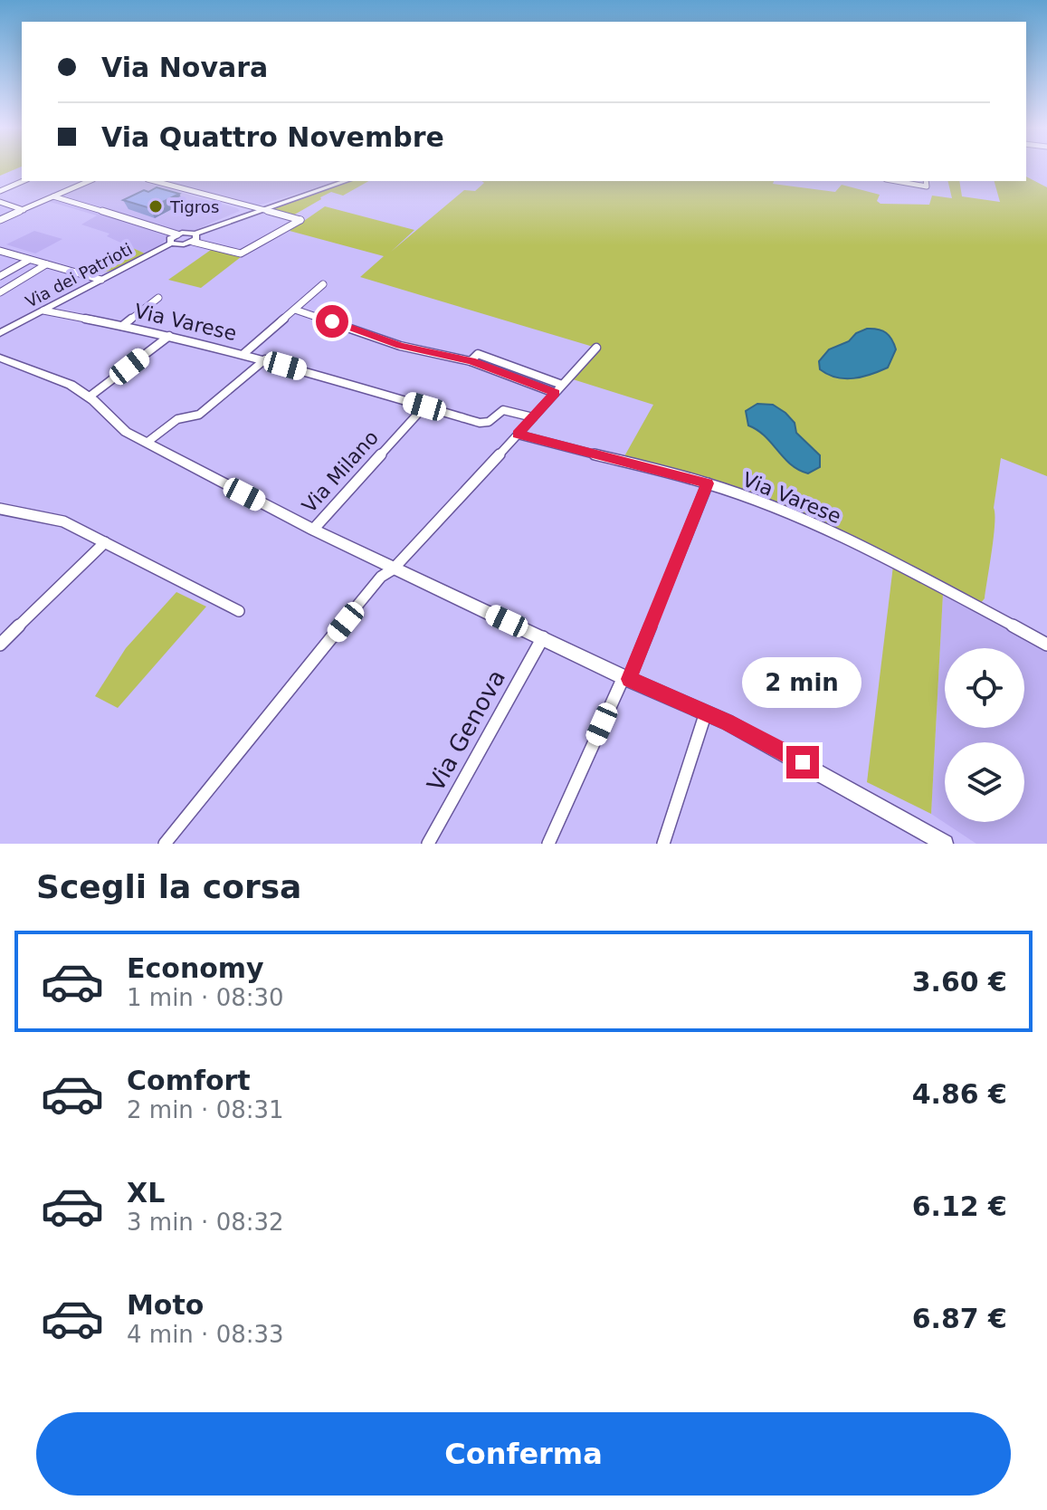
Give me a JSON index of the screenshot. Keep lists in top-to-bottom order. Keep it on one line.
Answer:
{"streets":{"street":["Via dei Patrioti","Via Varese","Via Milano","Via Genova"]},"crossings":[["Via dei Patrioti","Via Varese"],["Via Varese","Via Milano"]],"places":["Tigros"],"page":{"banner":["Via Novara","Via Quattro Novembre"],"bubble":"2 min","heading":"Scegli la corsa","list":[{"name":"Economy","note":"1 min · 08:30","value":"3.60 €"},{"name":"Comfort","note":"2 min · 08:31","value":"4.86 €"},{"name":"XL","note":"3 min · 08:32","value":"6.12 €"},{"name":"Moto","note":"4 min · 08:33","value":"6.87 €"}],"buttons":"Conferma"}}
